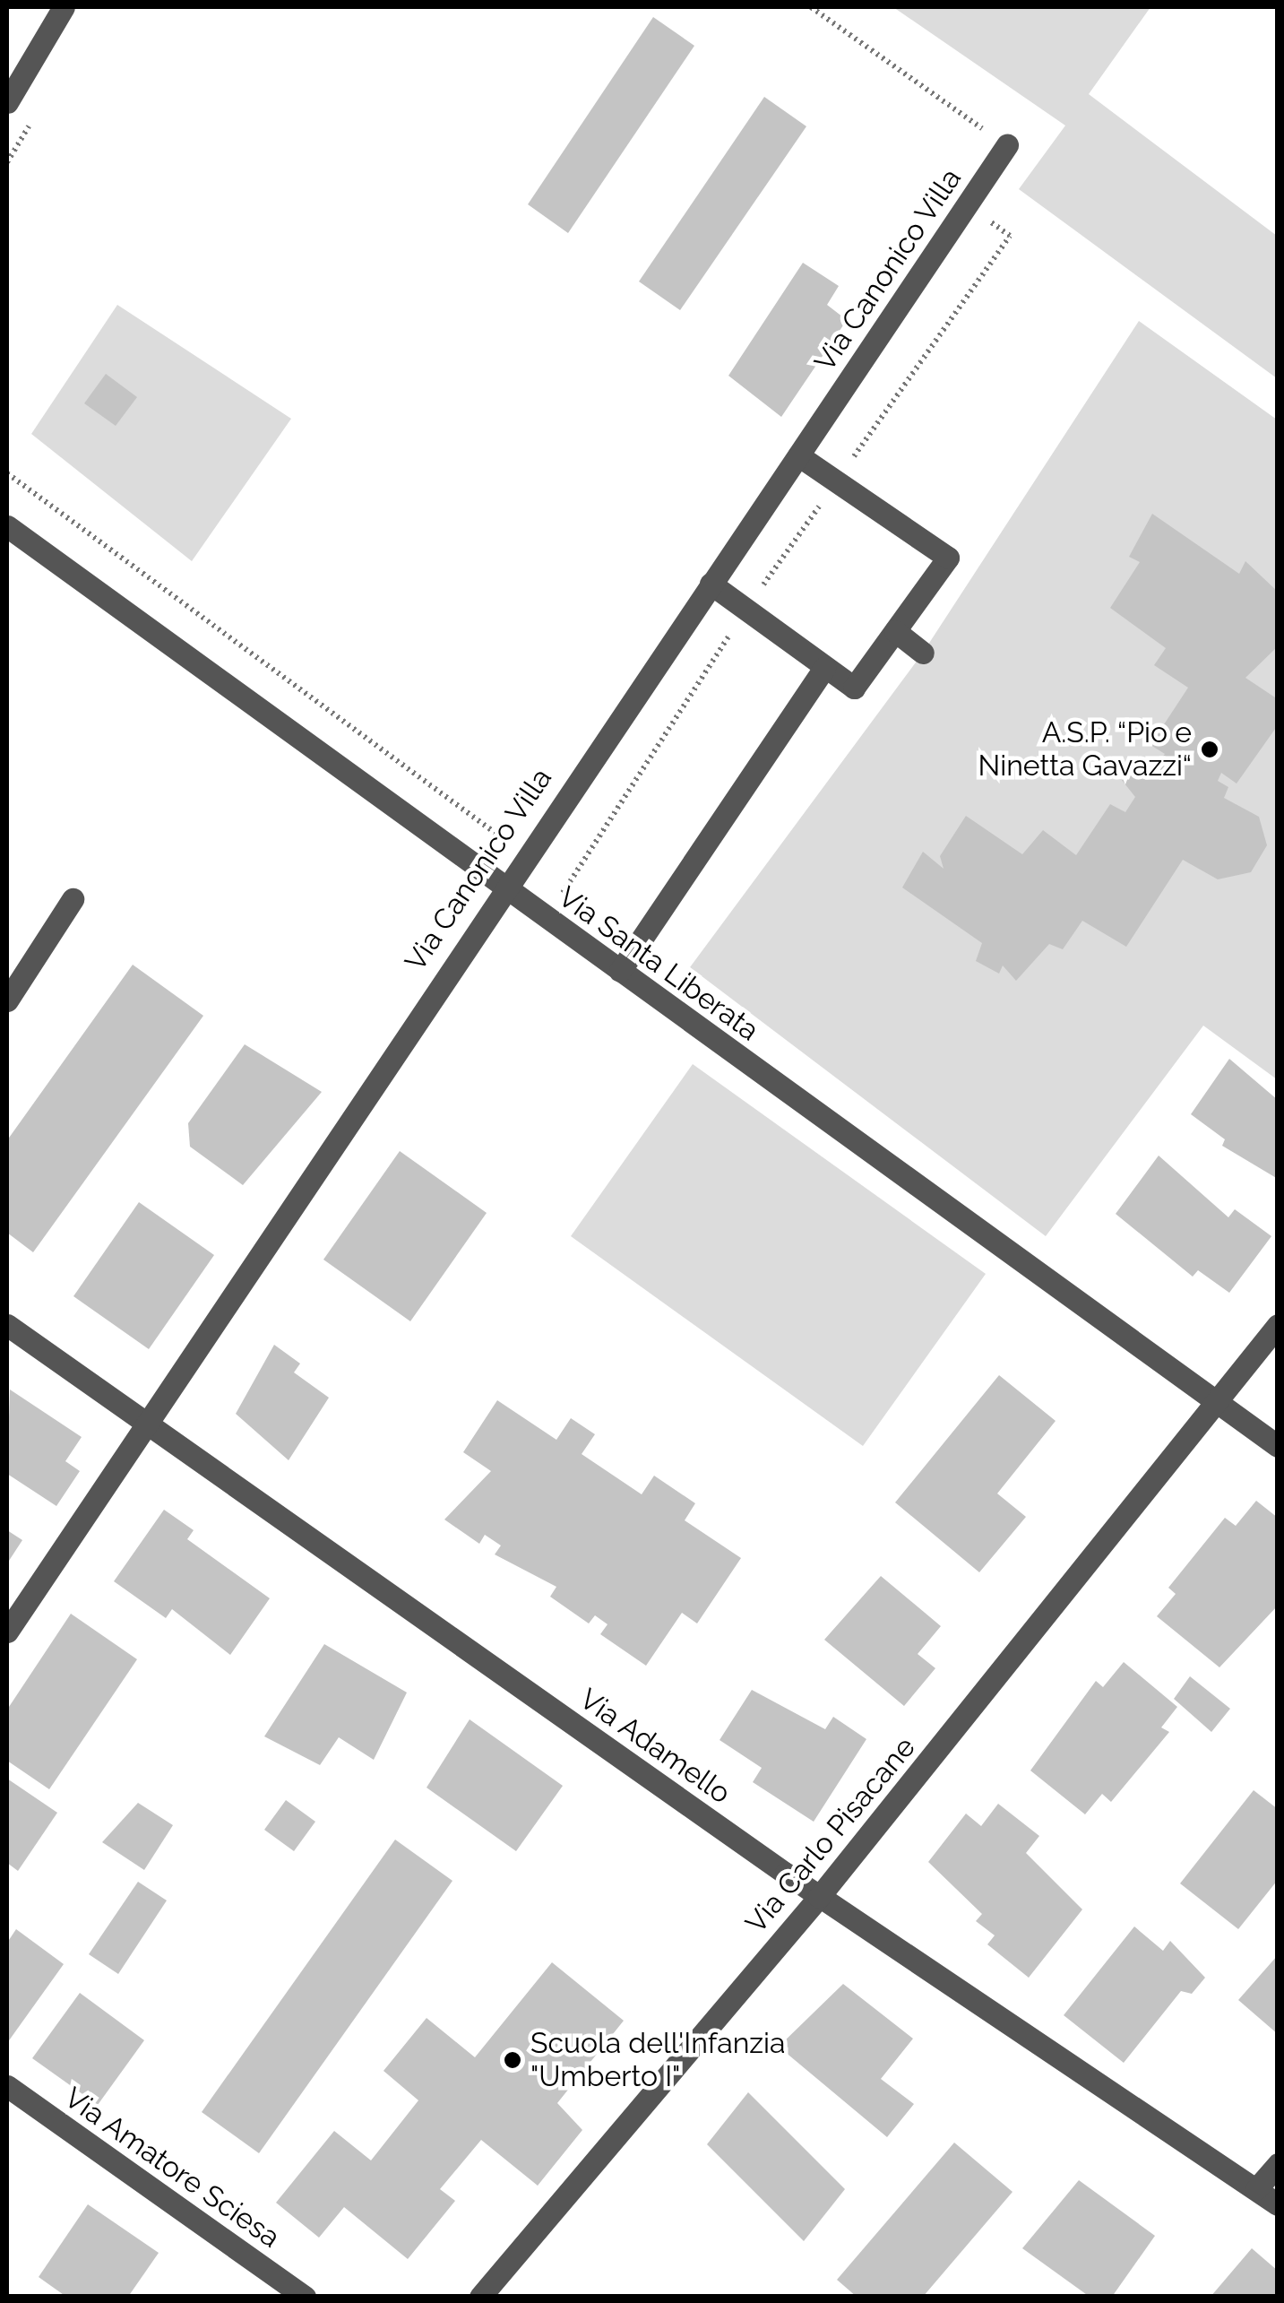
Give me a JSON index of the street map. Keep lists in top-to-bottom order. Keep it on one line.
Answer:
{"streets":{"street":["Via Canonico Villa","Via Santa Liberata","Via Adamello","Via Carlo Pisacane","Via Amatore Sciesa"]},"crossings":[["Via Canonico Villa","Via Santa Liberata"],["Via Canonico Villa","Via Adamello"],["Via Santa Liberata","Via Carlo Pisacane"],["Via Adamello","Via Carlo Pisacane"]],"places":["A.S.P. “Pio e Ninetta Gavazzi“","Scuola dell'Infanzia \"Umberto I\""]}
